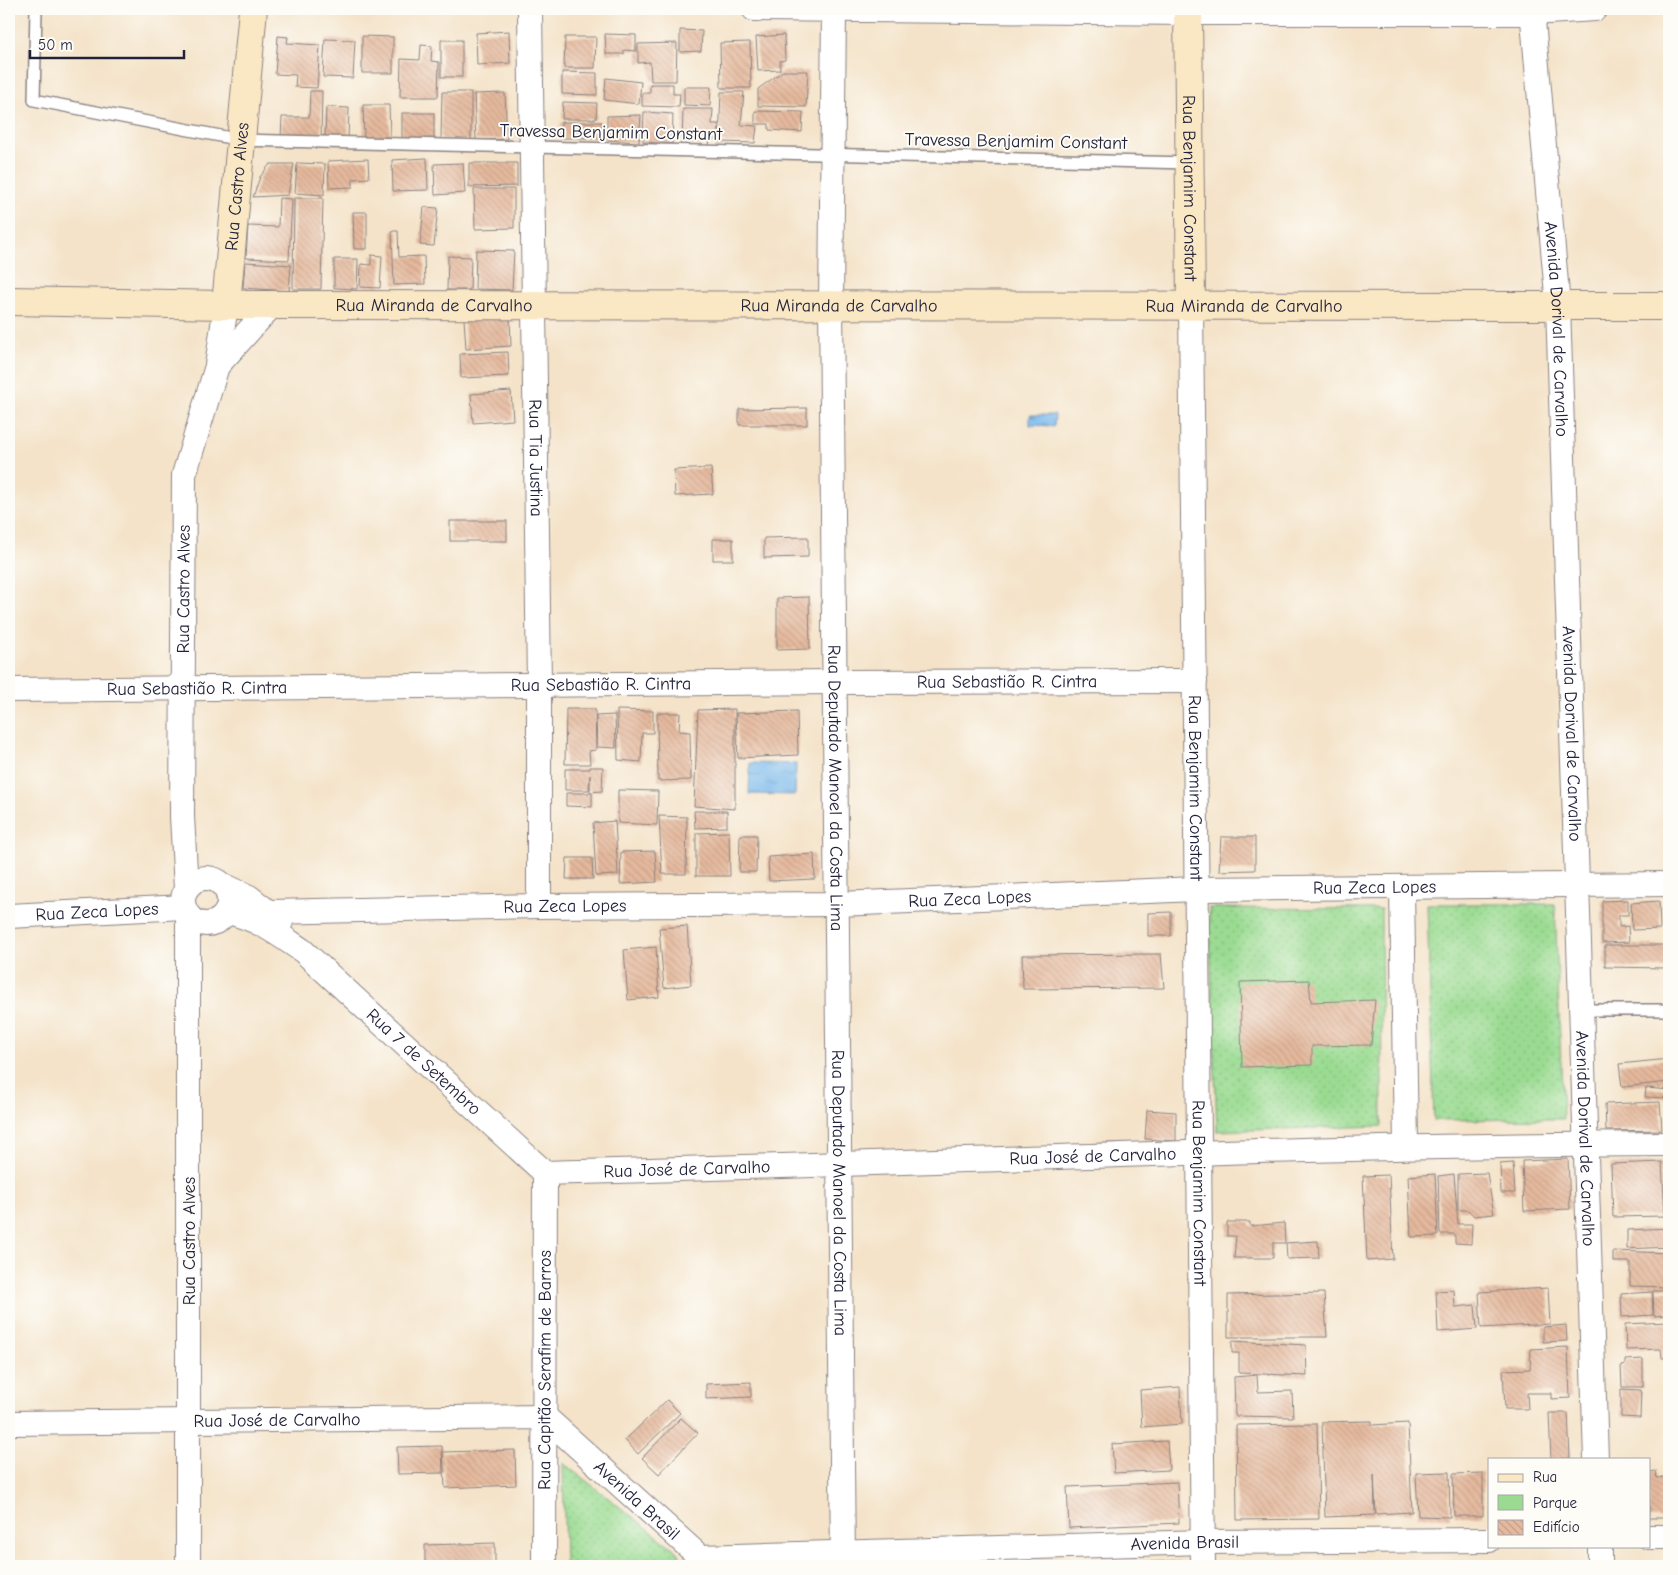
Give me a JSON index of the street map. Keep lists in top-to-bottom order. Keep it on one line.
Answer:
{"streets":{"main road":["Rua Castro Alves","Rua Benjamim Constant","Rua Miranda de Carvalho"],"street":["Avenida Dorival de Carvalho","Rua Tia Justina","Rua Sebastião R. Cintra","Rua Deputado Manoel da Costa Lima","Rua Zeca Lopes","Rua 7 de Setembro","Rua José de Carvalho","Rua Capitão Serafim de Barros","Avenida Brasil"],"lane":["Travessa Benjamim Constant"]},"crossings":[["Travessa Benjamim Constant","Rua Castro Alves"],["Travessa Benjamim Constant","Rua Benjamim Constant"],["Travessa Benjamim Constant","Rua Tia Justina"],["Travessa Benjamim Constant","Rua Deputado Manoel da Costa Lima"],["Rua Castro Alves","Rua Miranda de Carvalho"],["Rua Castro Alves","Rua Sebastião R. Cintra"],["Rua Castro Alves","Rua Zeca Lopes"],["Rua Castro Alves","Rua 7 de Setembro"],["Rua Castro Alves","Rua José de Carvalho"],["Rua Benjamim Constant","Rua Miranda de Carvalho"],["Rua Benjamim Constant","Rua Sebastião R. Cintra"],["Rua Benjamim Constant","Rua Zeca Lopes"],["Rua Benjamim Constant","Rua José de Carvalho"],["Rua Benjamim Constant","Avenida Brasil"],["Rua Miranda de Carvalho","Avenida Dorival de Carvalho"],["Rua Miranda de Carvalho","Rua Tia Justina"],["Rua Miranda de Carvalho","Rua Deputado Manoel da Costa Lima"],["Avenida Dorival de Carvalho","Rua Zeca Lopes"],["Avenida Dorival de Carvalho","Rua José de Carvalho"],["Rua Tia Justina","Rua Sebastião R. Cintra"],["Rua Tia Justina","Rua Zeca Lopes"],["Rua Sebastião R. Cintra","Rua Deputado Manoel da Costa Lima"],["Rua Deputado Manoel da Costa Lima","Rua Zeca Lopes"],["Rua Deputado Manoel da Costa Lima","Rua José de Carvalho"],["Rua Deputado Manoel da Costa Lima","Avenida Brasil"],["Rua Zeca Lopes","Rua 7 de Setembro"],["Rua 7 de Setembro","Rua José de Carvalho"],["Rua 7 de Setembro","Rua Capitão Serafim de Barros"],["Rua José de Carvalho","Rua Capitão Serafim de Barros"],["Rua José de Carvalho","Avenida Brasil"],["Rua Capitão Serafim de Barros","Avenida Brasil"]],"legend":["Rua","Parque","Edifício"],"scale_bar":"50 m"}
